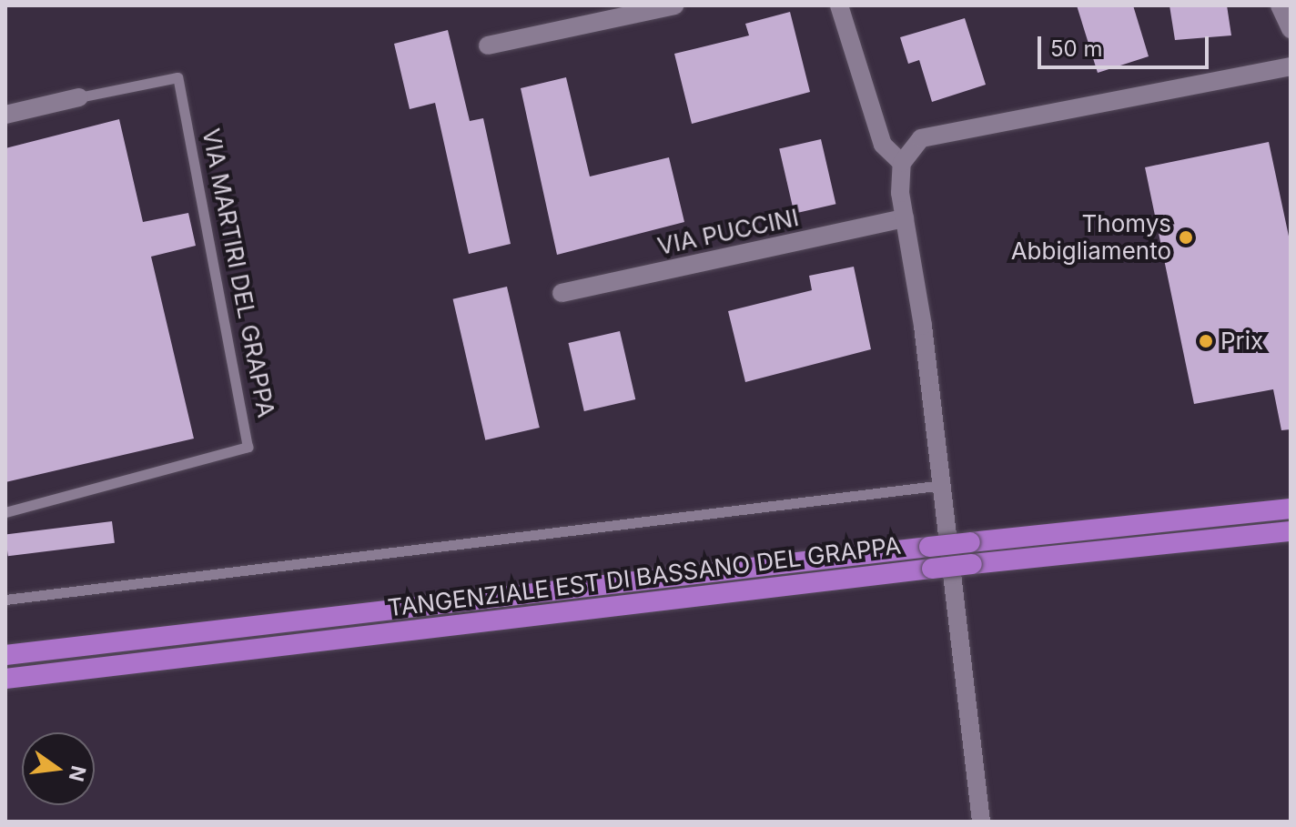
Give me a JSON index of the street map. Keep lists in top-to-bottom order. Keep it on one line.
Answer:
{"streets":{"highway":["TANGENZIALE EST DI BASSANO DEL GRAPPA"],"street":["VIA PUCCINI","VIA MARTIRI DEL GRAPPA"]},"places":["Thomys Abbigliamento","Prix"],"scale_bar":"50 m","north":"right"}
